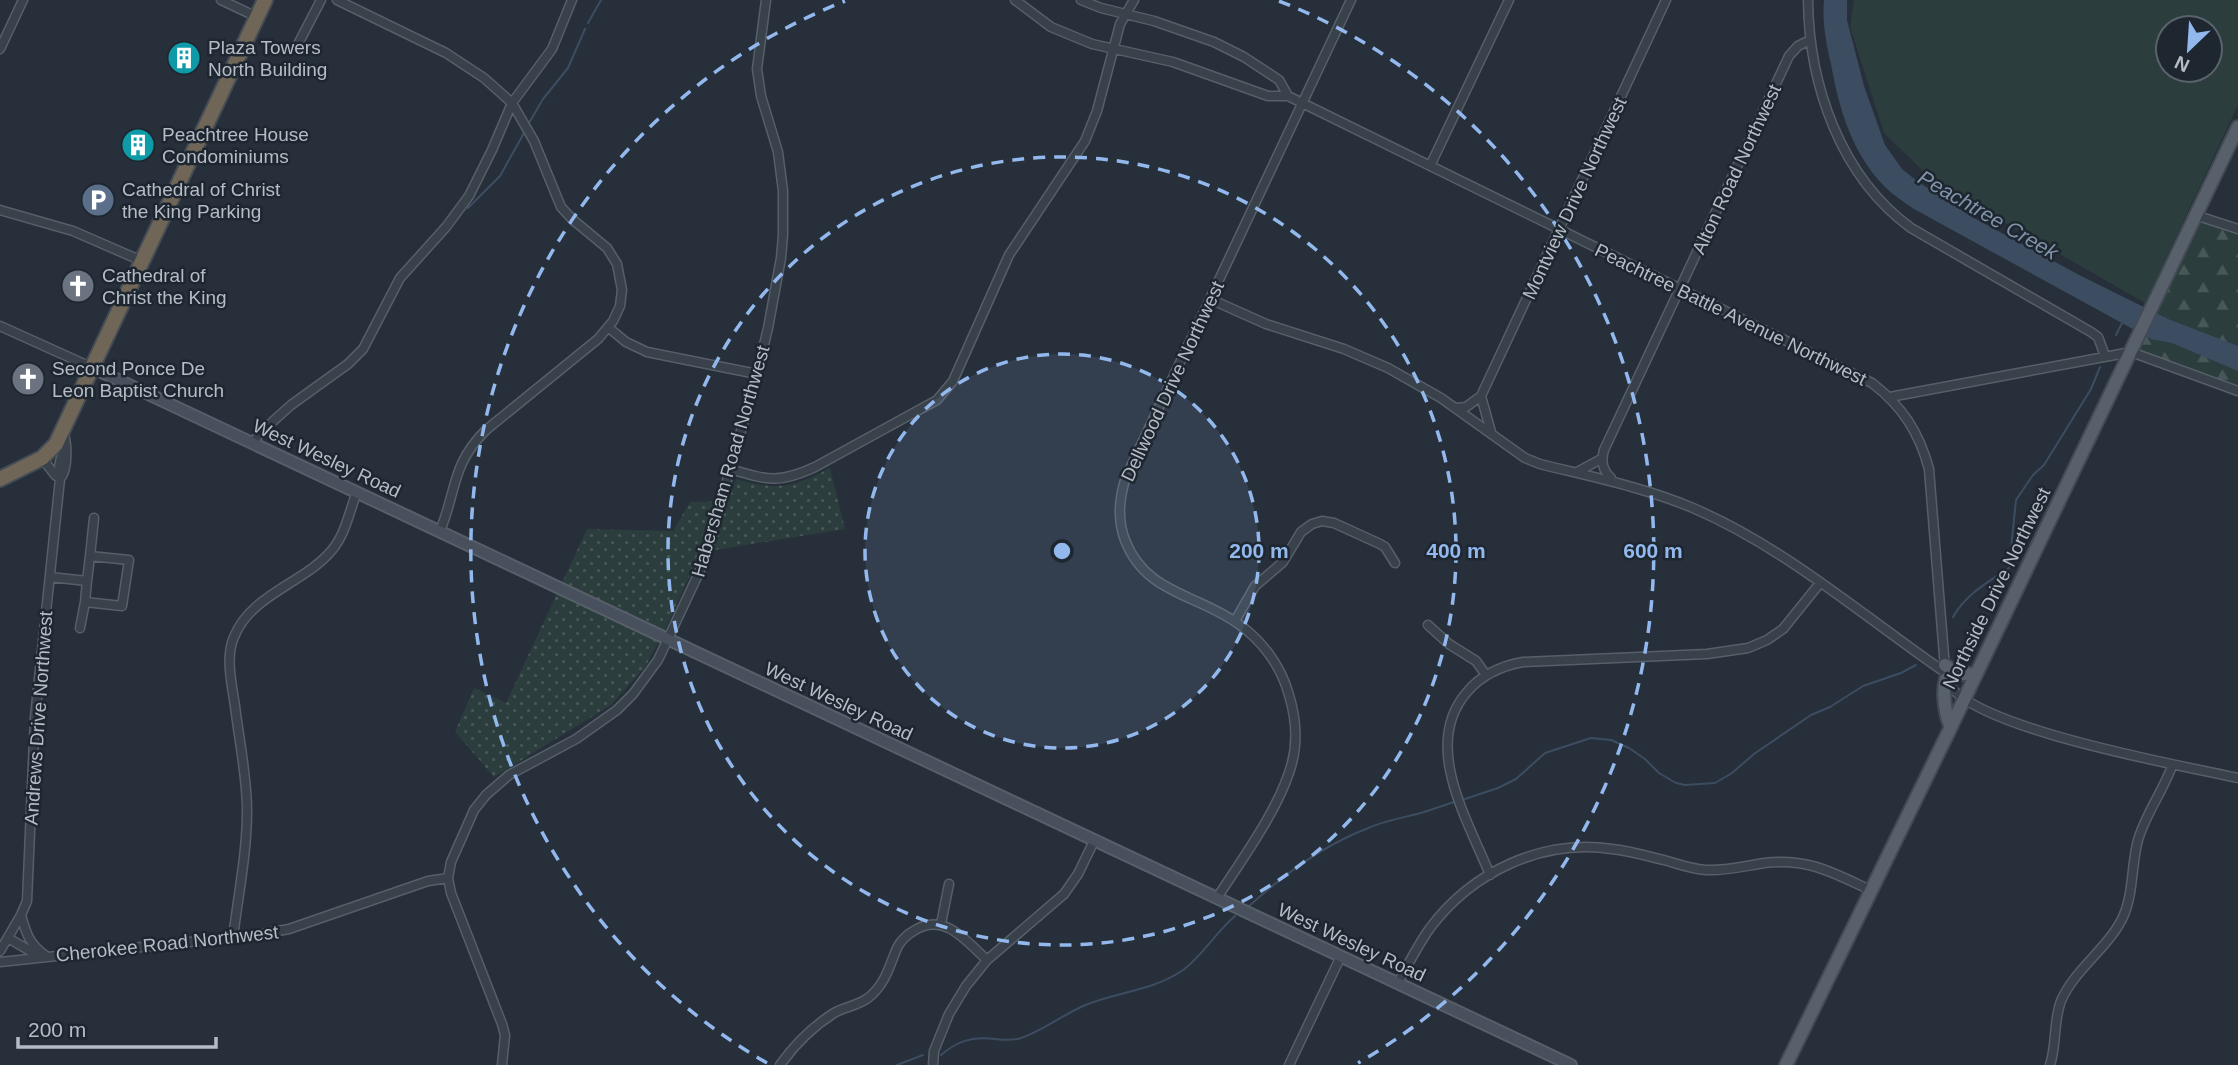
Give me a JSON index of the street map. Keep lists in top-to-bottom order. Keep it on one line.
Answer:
{"streets":{"main road":["Northside Drive Northwest"],"street":["Alton Road Northwest","Montview Drive Northwest","Peachtree Battle Avenue Northwest","Dellwood Drive Northwest","West Wesley Road","Habersham Road Northwest","Andrews Drive Northwest","Cherokee Road Northwest"]},"crossings":[["Alton Road Northwest","Peachtree Battle Avenue Northwest"],["Montview Drive Northwest","Peachtree Battle Avenue Northwest"],["Peachtree Battle Avenue Northwest","Dellwood Drive Northwest"],["Dellwood Drive Northwest","West Wesley Road"],["West Wesley Road","Habersham Road Northwest"],["Habersham Road Northwest","Cherokee Road Northwest"],["Andrews Drive Northwest","Cherokee Road Northwest"]],"water":["Peachtree Creek"],"places":{"building":["Plaza Towers North Building","Peachtree House Condominiums"],"parking":["Cathedral of Christ the King Parking"],"church":["Cathedral of Christ the King","Second Ponce De Leon Baptist Church"]},"scale_bar":"200 m","north":"bottom left","rings":["200 m","400 m","600 m"]}
